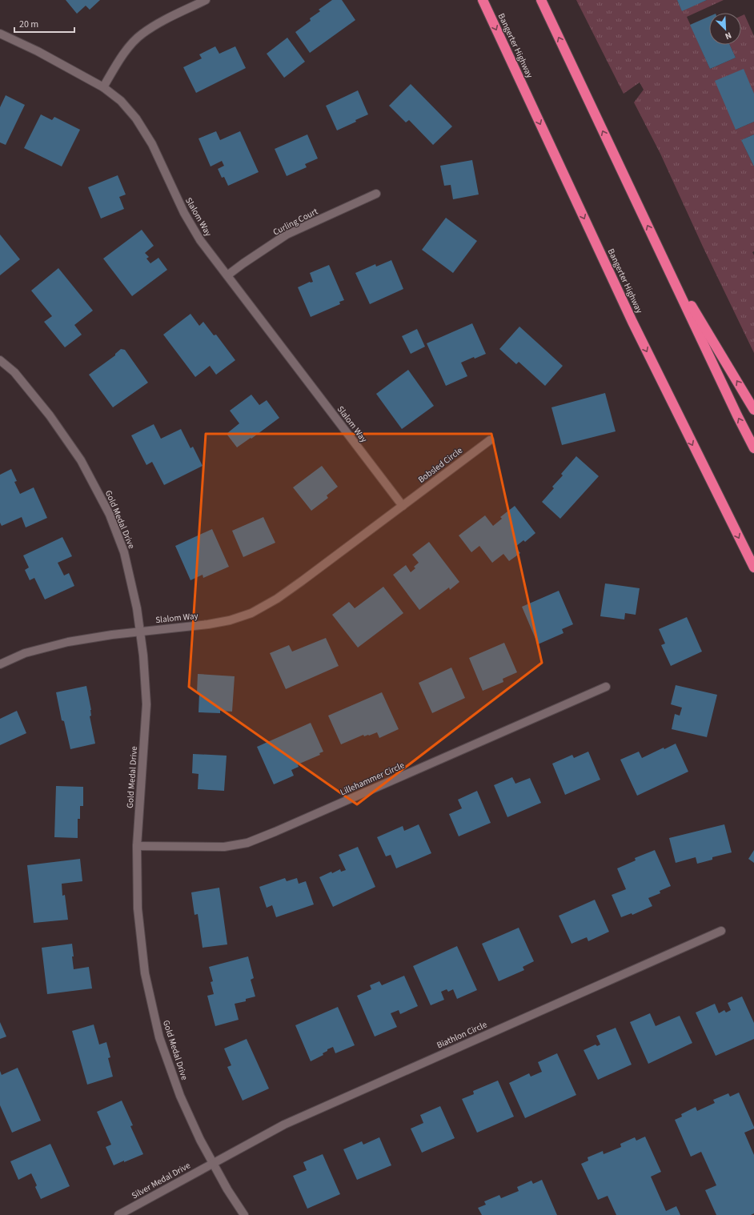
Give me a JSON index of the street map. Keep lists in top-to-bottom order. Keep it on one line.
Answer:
{"streets":{"highway":["Bangerter Highway"],"street":["Slalom Way","Curling Court","Bobsled Circle","Gold Medal Drive","Lillehammer Circle","Biathlon Circle","Silver Medal Drive"]},"crossings":[["Slalom Way","Curling Court"],["Slalom Way","Bobsled Circle"],["Slalom Way","Gold Medal Drive"],["Gold Medal Drive","Lillehammer Circle"],["Gold Medal Drive","Biathlon Circle"],["Gold Medal Drive","Silver Medal Drive"],["Biathlon Circle","Silver Medal Drive"]],"scale_bar":"20 m","north":"bottom right"}
